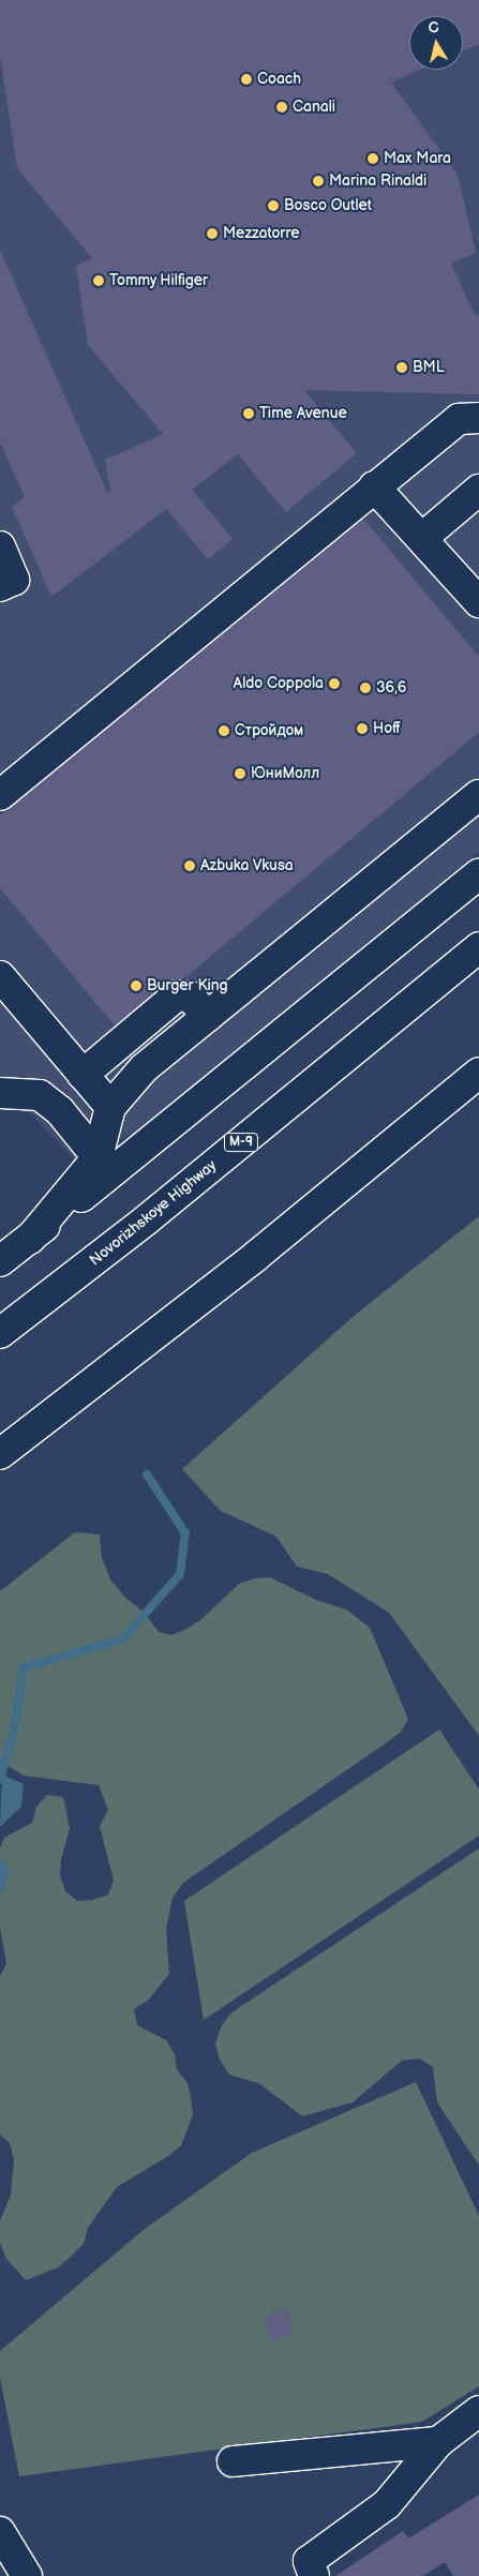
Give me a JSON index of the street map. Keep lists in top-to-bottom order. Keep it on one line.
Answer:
{"streets":{"main road":["М-9","Novorizhskoye Highway"]},"places":["Coach","Canali","Max Mara","Marina Rinaldi","Bosco Outlet","Mezzatorre","Tommy Hilfiger","BML","Time Avenue","Aldo Coppola","36,6","Hoff","Стройдом","ЮниМолл","Azbuka Vkusa","Burger King"],"north":"top"}
